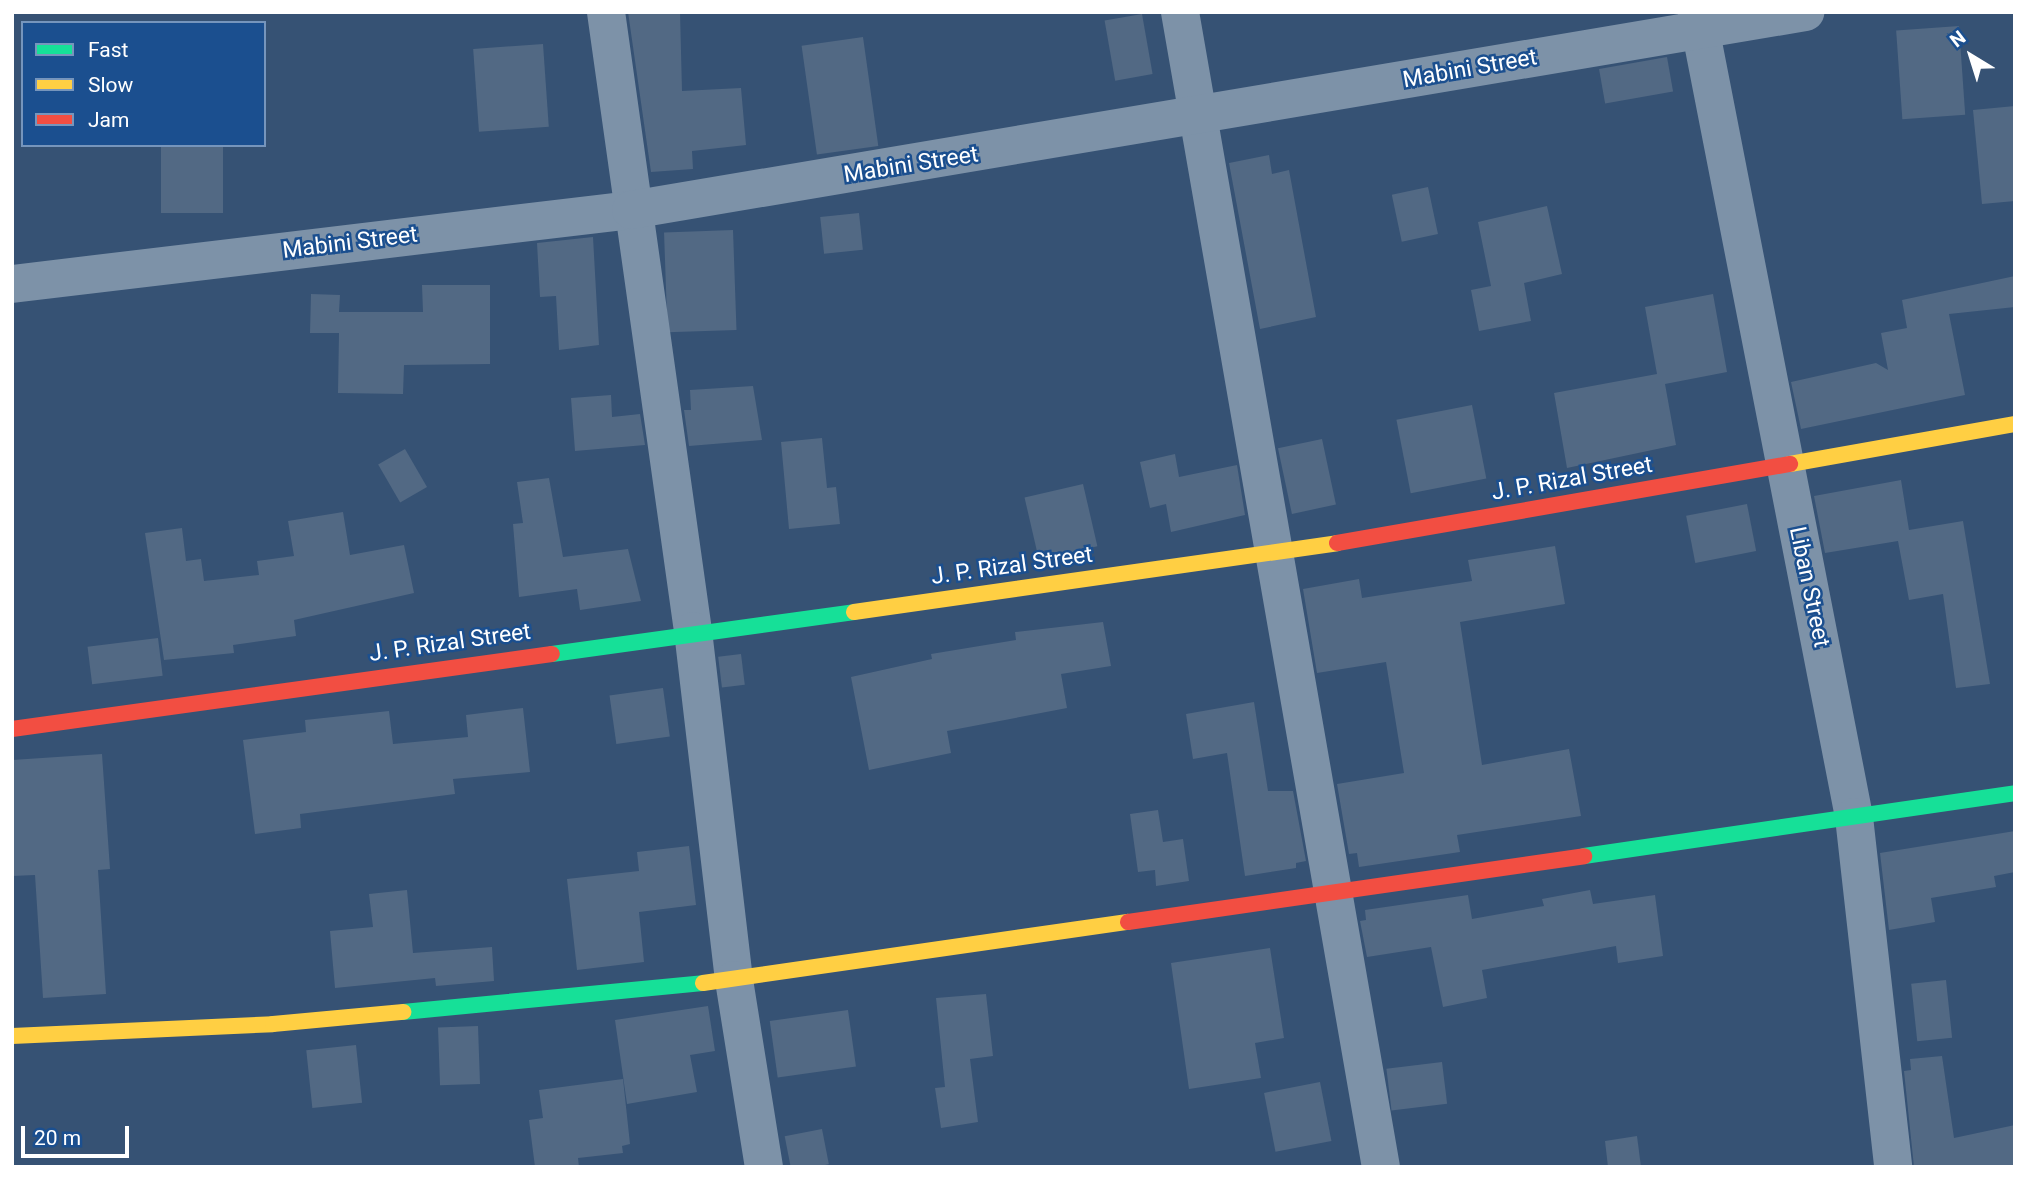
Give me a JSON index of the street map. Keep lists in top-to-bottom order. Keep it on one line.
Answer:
{"streets":{"main road":["J. P. Rizal Street"],"street":["Mabini Street","Liban Street"]},"crossings":[["Mabini Street","Liban Street"],["J. P. Rizal Street","Liban Street"]],"legend":["Fast","Slow","Jam"],"scale_bar":"20 m","north":"top left"}
